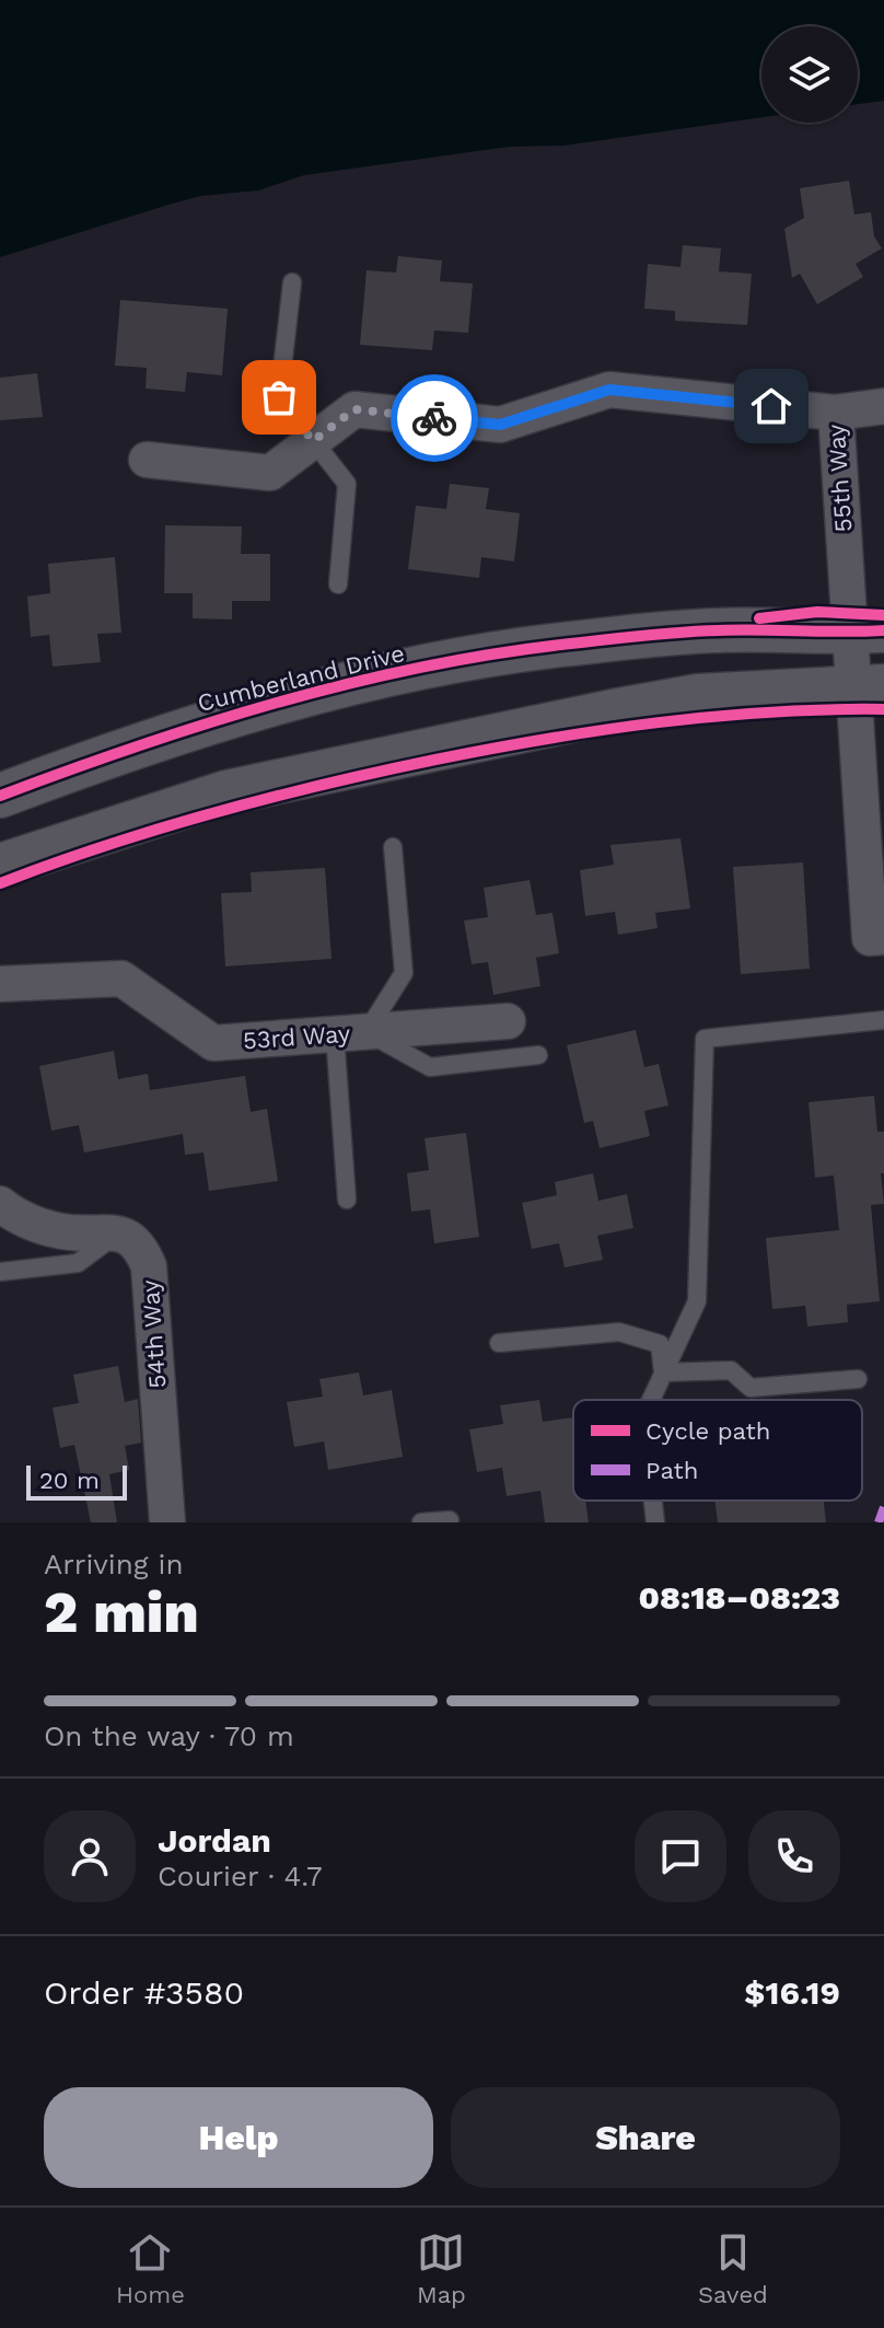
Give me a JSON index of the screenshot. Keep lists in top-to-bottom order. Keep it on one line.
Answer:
{"streets":{"street":["55th Way","Cumberland Drive","53rd Way","54th Way"]},"crossings":[["55th Way","Cumberland Drive"]],"legend":["Cycle path","Path"],"scale_bar":"20 m","page":{"scale":"20 m","heading":["2 min","Arriving in","08:18–08:23"],"panel":["Jordan","Courier · 4.7","Order #3580","$16.19"],"bar":"On the way · 70 m","buttons":["Help","Share"],"tabs":["Home","Map","Saved"]}}
